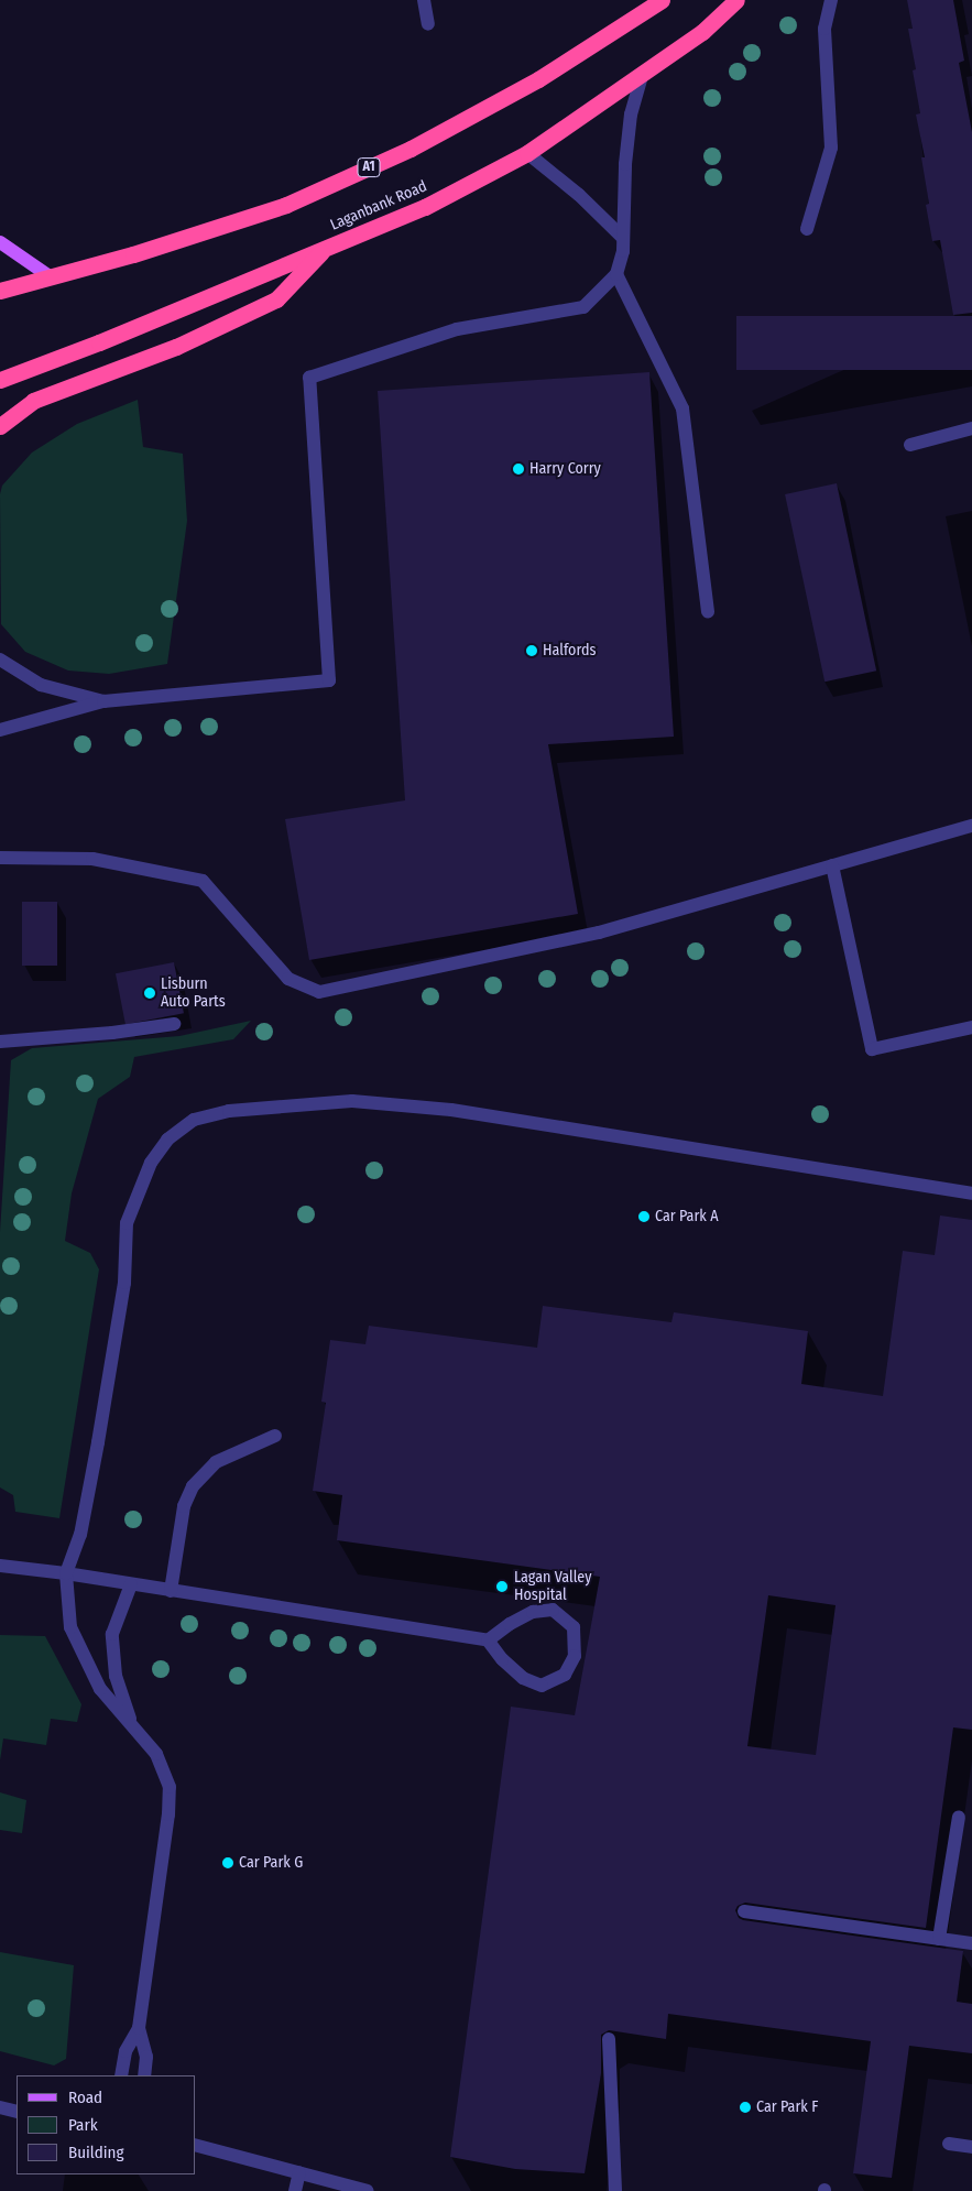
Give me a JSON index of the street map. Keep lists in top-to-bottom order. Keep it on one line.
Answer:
{"streets":{"highway":["A1","Laganbank Road"]},"places":["Harry Corry","Halfords","Lisburn Auto Parts","Car Park A","Lagan Valley Hospital","Car Park G","Car Park F"],"legend":["Road","Park","Building"]}
